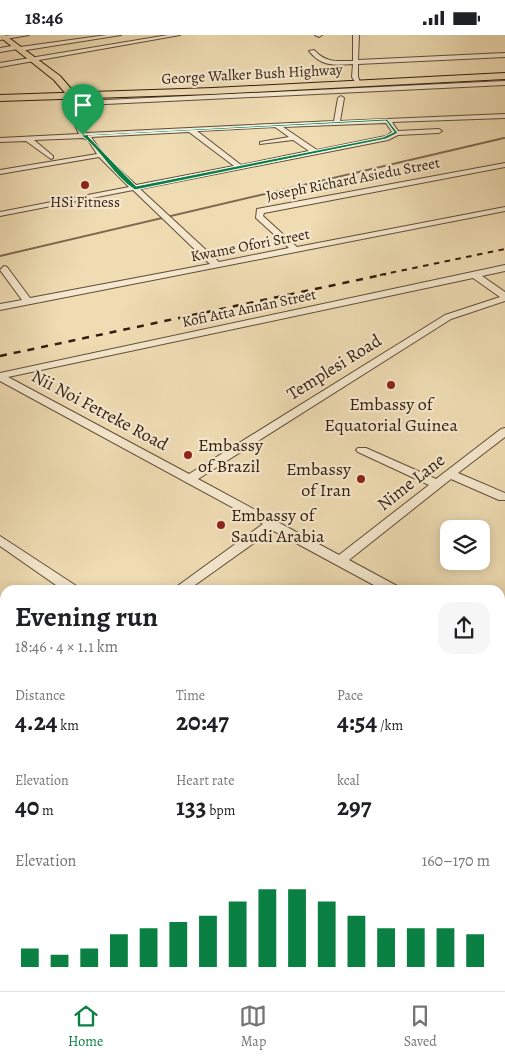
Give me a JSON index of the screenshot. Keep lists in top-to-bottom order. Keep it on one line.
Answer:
{"streets":{"highway":["George Walker Bush Highway"],"street":["Joseph Richard Asiedu Street","Kwame Ofori Street","Kofi Atta Annan Street","Templesi Road","Nii Noi Fetreke Road","Nime Lane"]},"crossings":[["Joseph Richard Asiedu Street","Kwame Ofori Street"],["Kofi Atta Annan Street","Nii Noi Fetreke Road"],["Templesi Road","Nii Noi Fetreke Road"],["Nii Noi Fetreke Road","Nime Lane"]],"places":["HSi Fitness","Embassy of Equatorial Guinea","Embassy of Brazil","Embassy of Iran","Embassy of Saudi Arabia"],"page":{"status":"18:46","heading":["Evening run","18:46 · 4 × 1.1 km"],"stats":[["Distance","4.24 km"],["Time","20:47"],["Pace","4:54 /km"],["Elevation","40 m"],["Heart rate","133 bpm"],["kcal","297"]],"chart":["Elevation","160–170 m"],"tabs":["Home","Map","Saved"]}}
